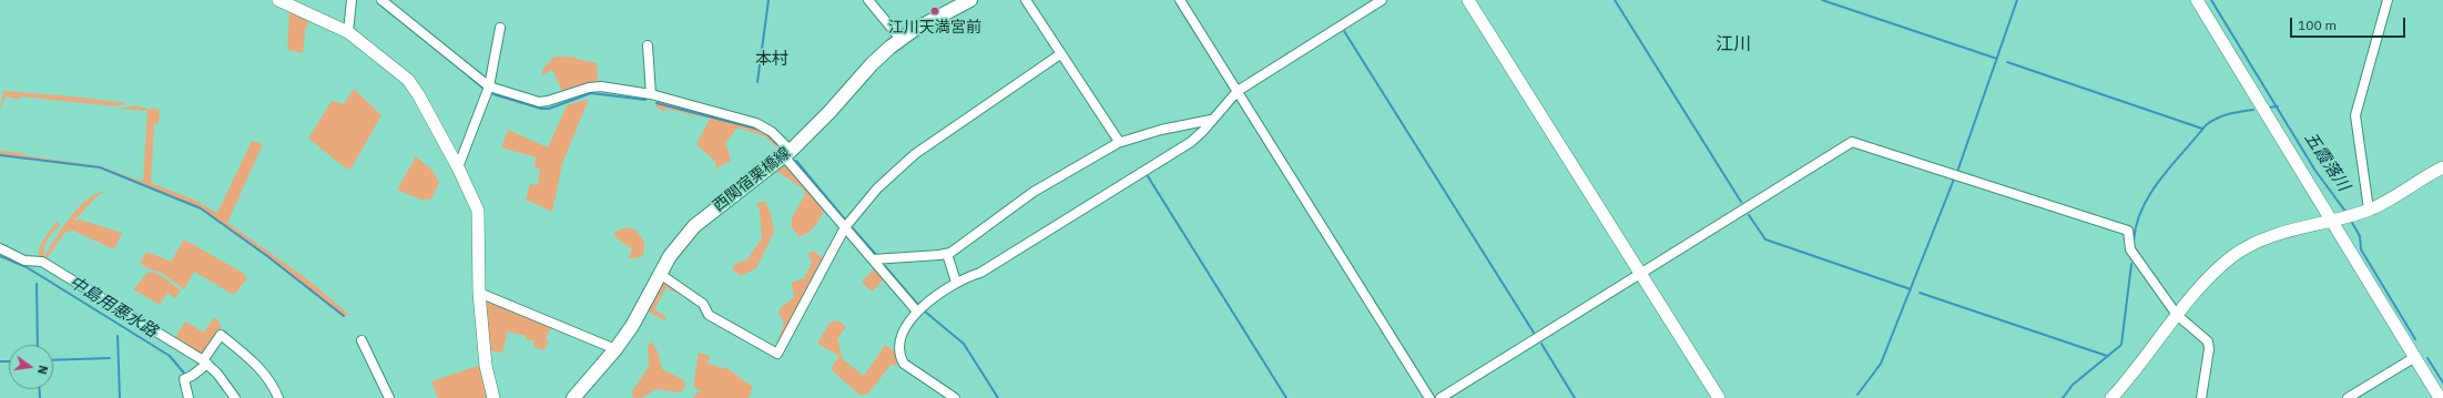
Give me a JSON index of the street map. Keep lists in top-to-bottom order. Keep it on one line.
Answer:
{"streets":{"main road":["西関宿栗橋線"]},"districts":["江川","本村"],"water":["五霞落川","中島用悪水路"],"places":["江川天満宮前"],"scale_bar":"100 m","north":"right"}
